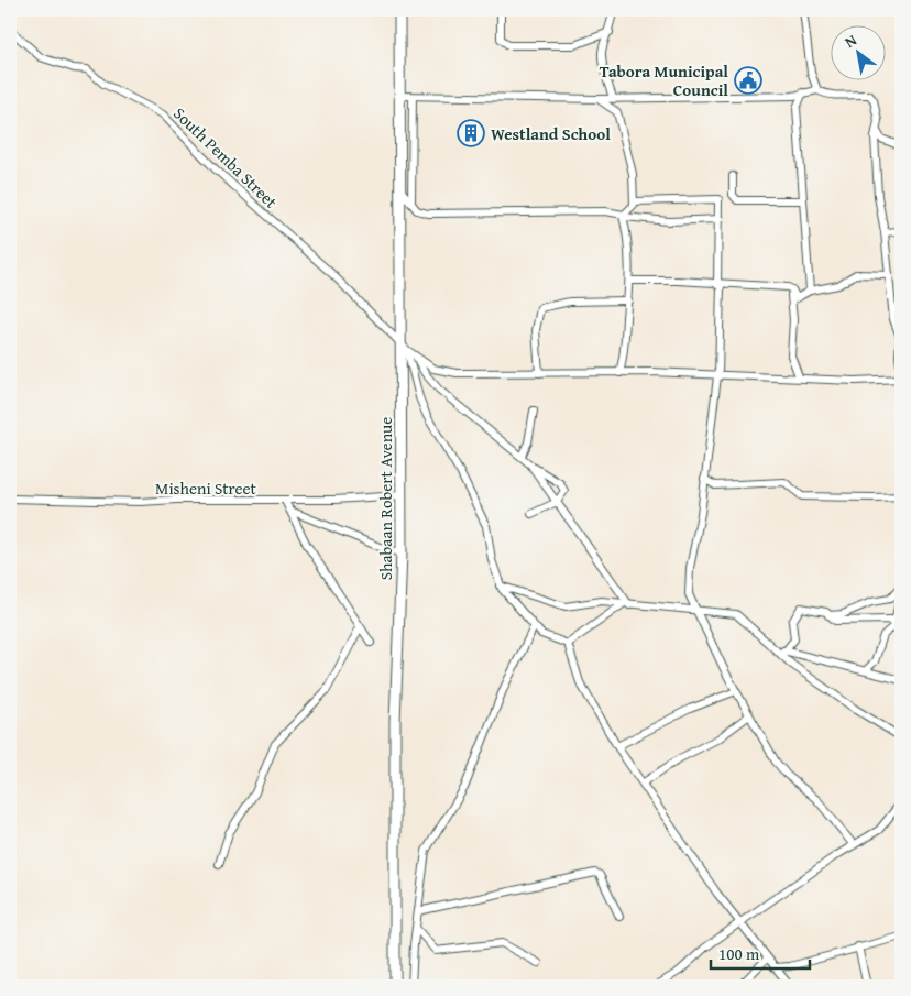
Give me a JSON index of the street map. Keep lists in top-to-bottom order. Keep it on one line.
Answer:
{"streets":{"street":["South Pemba Street","Misheni Street","Shabaan Robert Avenue"]},"crossings":[["South Pemba Street","Shabaan Robert Avenue"],["Misheni Street","Shabaan Robert Avenue"]],"places":{"public building":["Tabora Municipal Council"],"building":["Westland School"]},"scale_bar":"100 m","north":"top left"}
